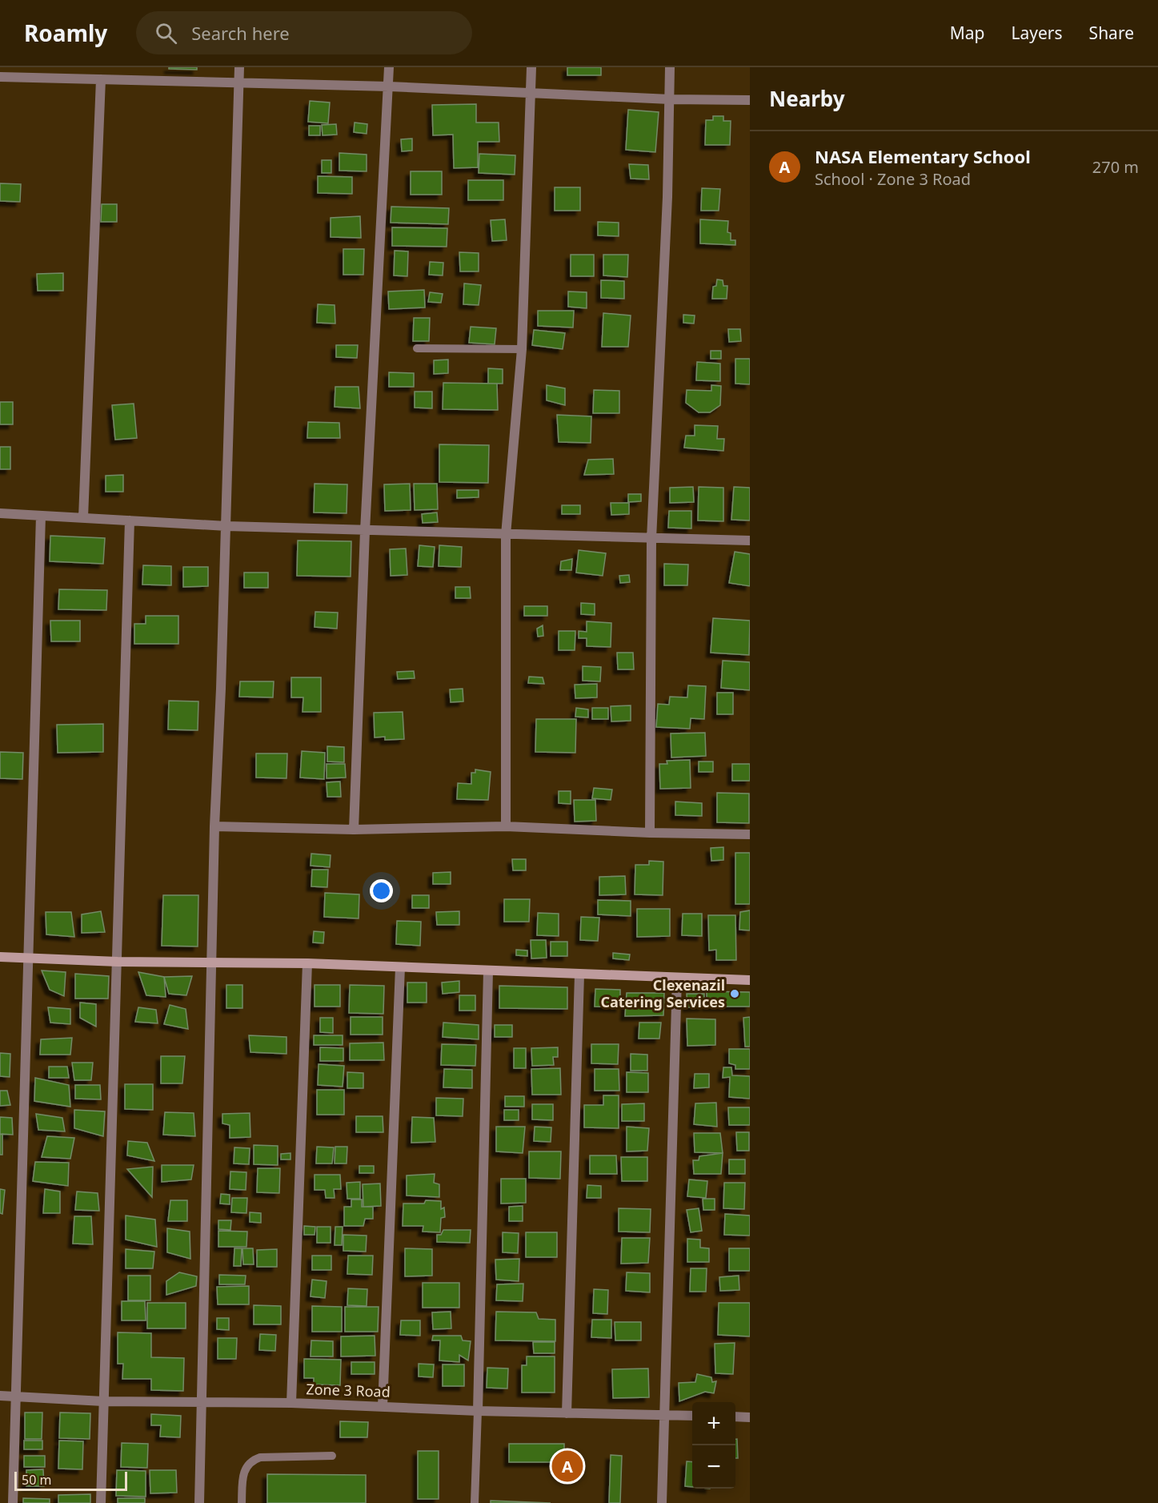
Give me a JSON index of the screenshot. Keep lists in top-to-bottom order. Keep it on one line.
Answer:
{"streets":{"street":["Zone 3 Road"]},"places":["Clexenazil Catering Services"],"scale_bar":"50 m","page":{"header":"Roamly","search":"Search here","nav":["Map","Layers","Share"],"heading":"Nearby","list":[{"mark":"A","name":"NASA Elementary School","note":"School · Zone 3 Road","value":"270 m"}],"map_buttons":["+","−"],"pins":"A","scale":"50 m"}}
